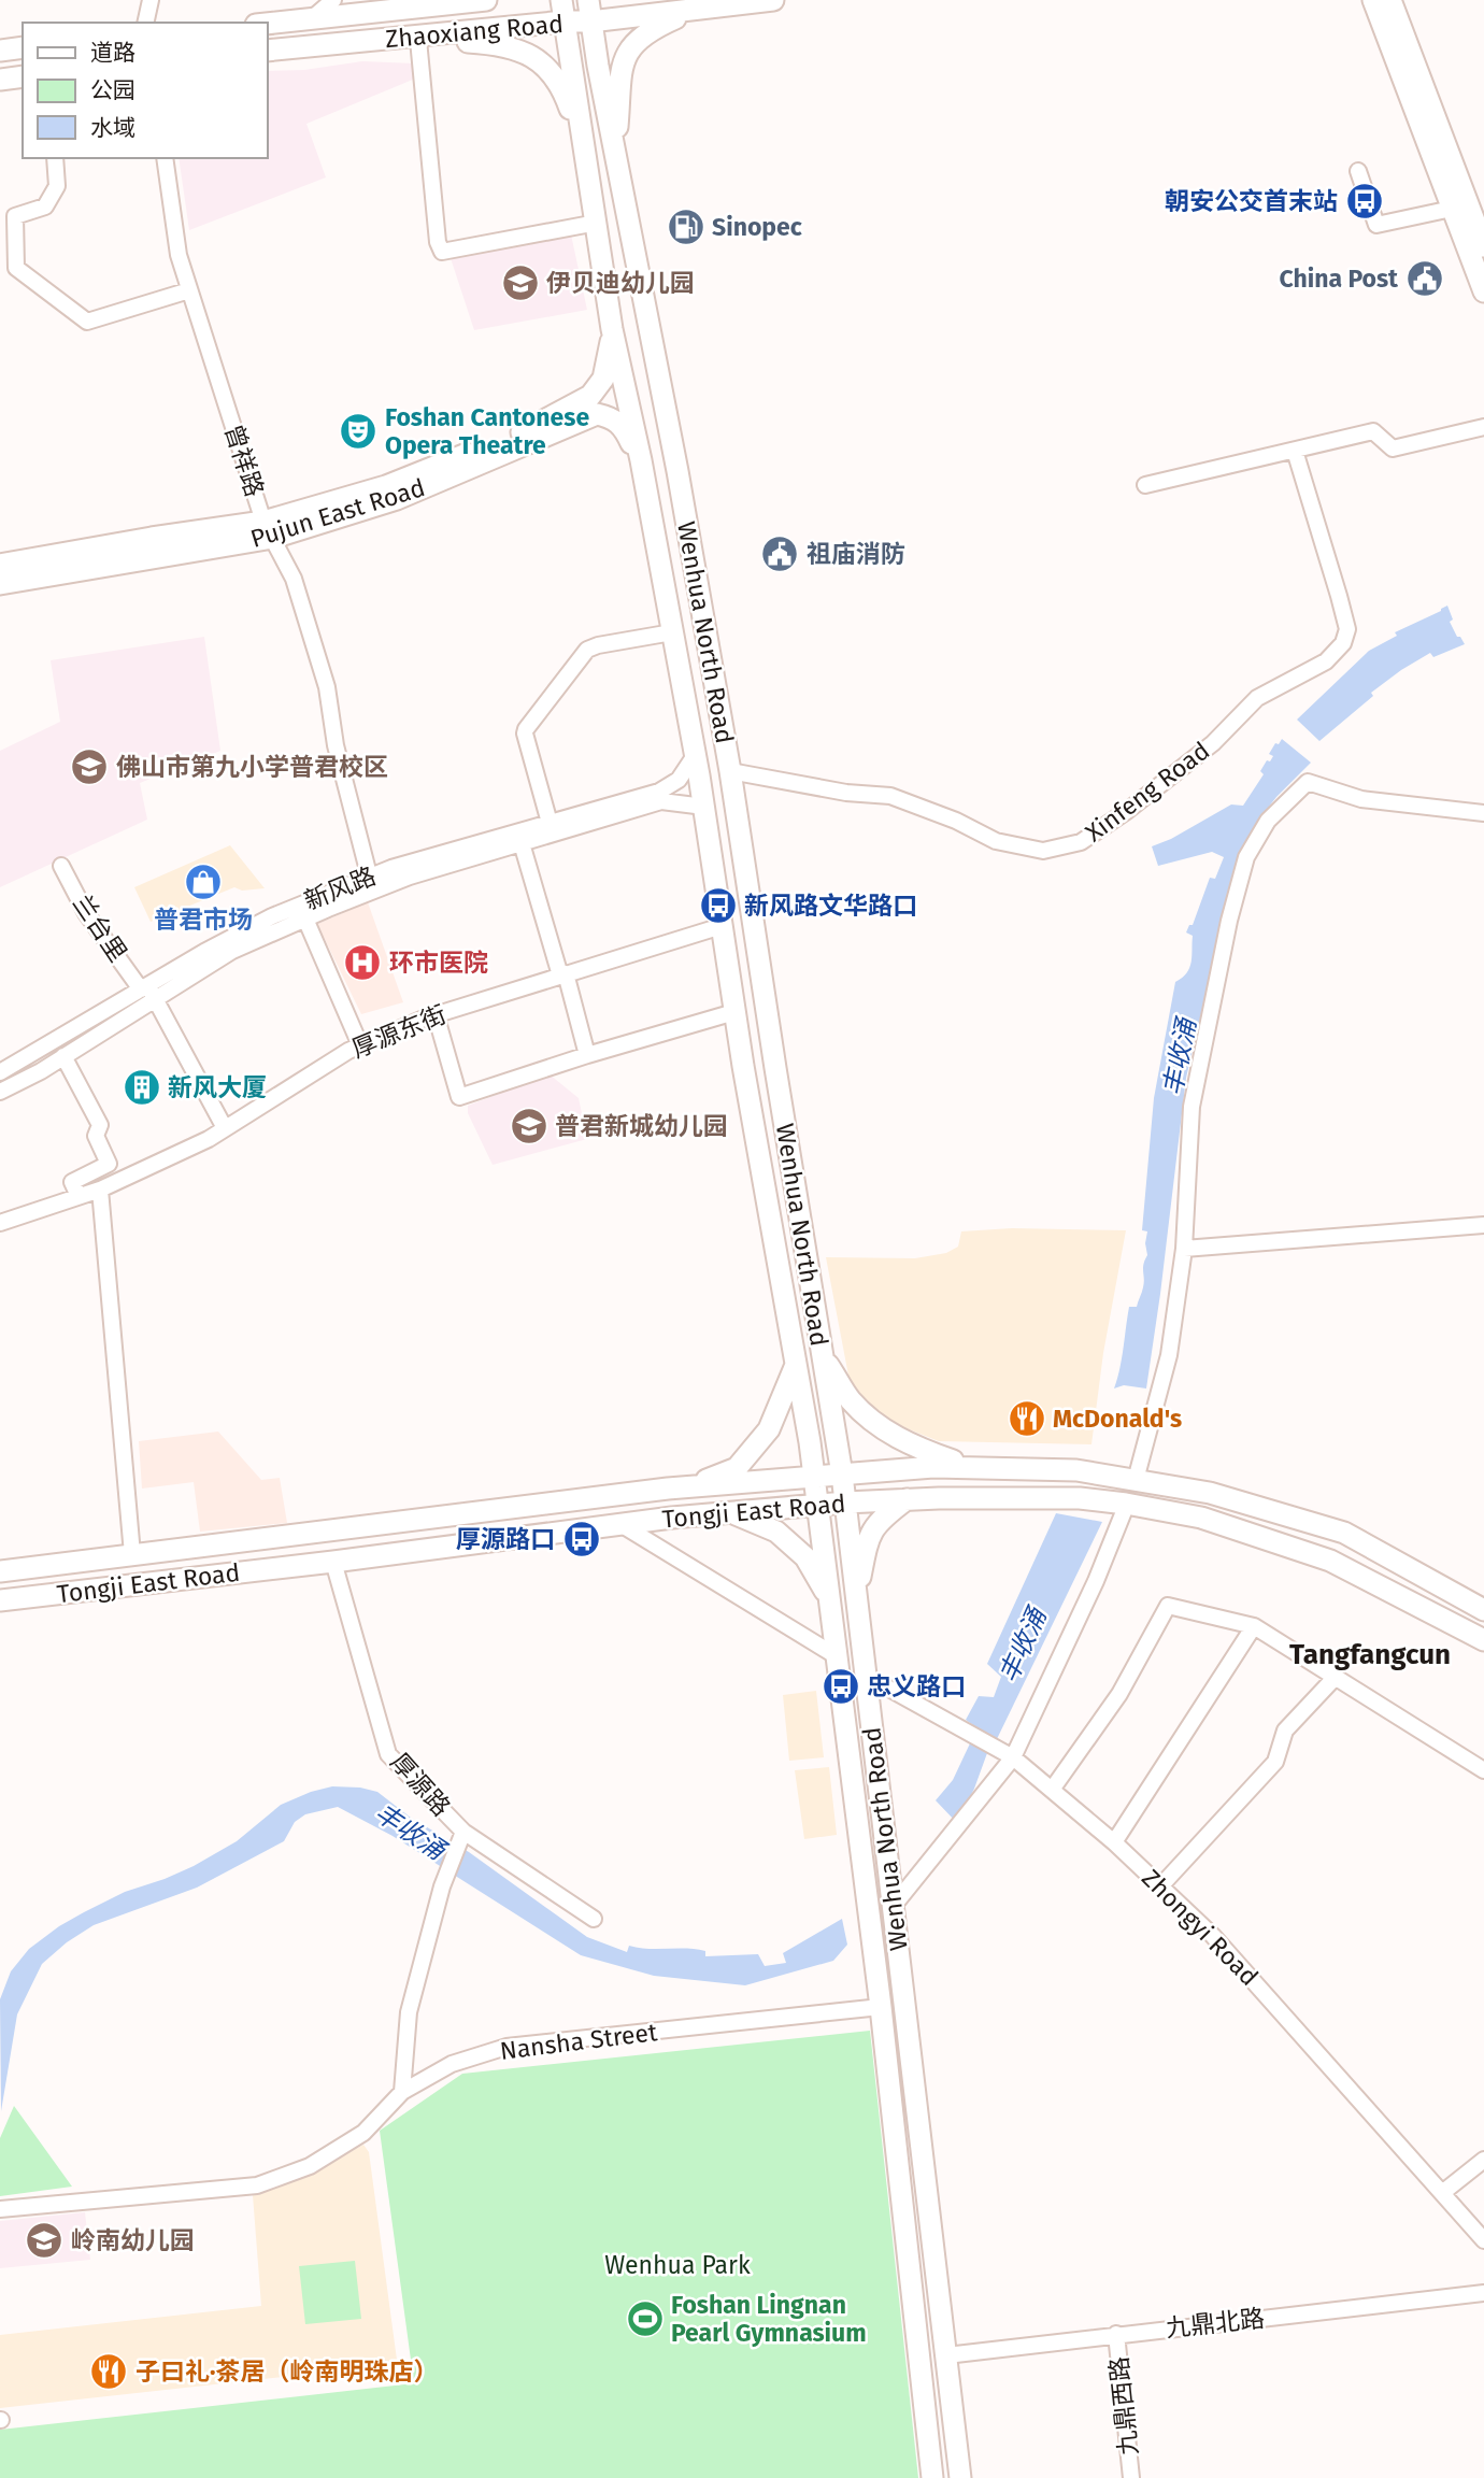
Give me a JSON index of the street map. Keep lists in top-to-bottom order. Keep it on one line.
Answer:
{"streets":{"main road":["Zhaoxiang Road","Pujun East Road","Wenhua North Road","Tongji East Road"],"street":["曾祥路","Xinfeng Road","新风路","兰台里","厚源东街","厚源路","Zhongyi Road","Nansha Street","九鼎北路","九鼎西路"]},"crossings":[["Zhaoxiang Road","Wenhua North Road"],["曾祥路","Pujun East Road"],["曾祥路","新风路"],["Wenhua North Road","Xinfeng Road"],["Wenhua North Road","新风路"],["Wenhua North Road","厚源东街"],["Wenhua North Road","Tongji East Road"],["Wenhua North Road","Zhongyi Road"],["Wenhua North Road","Nansha Street"],["Wenhua North Road","九鼎北路"],["新风路","兰台里"],["兰台里","厚源东街"],["Tongji East Road","厚源路"],["厚源路","Nansha Street"],["九鼎北路","九鼎西路"]],"districts":["Tangfangcun"],"water":["丰收涌"],"parks":["Wenhua Park"],"places":{"bus stop":["朝安公交首末站","新风路文华路口","厚源路口","忠义路口"],"fuel station":["Sinopec"],"public building":["China Post","祖庙消防"],"school or university":["伊贝迪幼儿园","佛山市第九小学普君校区","普君新城幼儿园","岭南幼儿园"],"theatre":["Foshan Cantonese Opera Theatre"],"shop":["普君市场"],"hospital":["环市医院"],"building":["新风大厦"],"restaurant":["McDonald's","子曰礼·茶居（岭南明珠店）"],"sports":["Foshan Lingnan Pearl Gymnasium"]},"legend":["道路","公园","水域"]}
